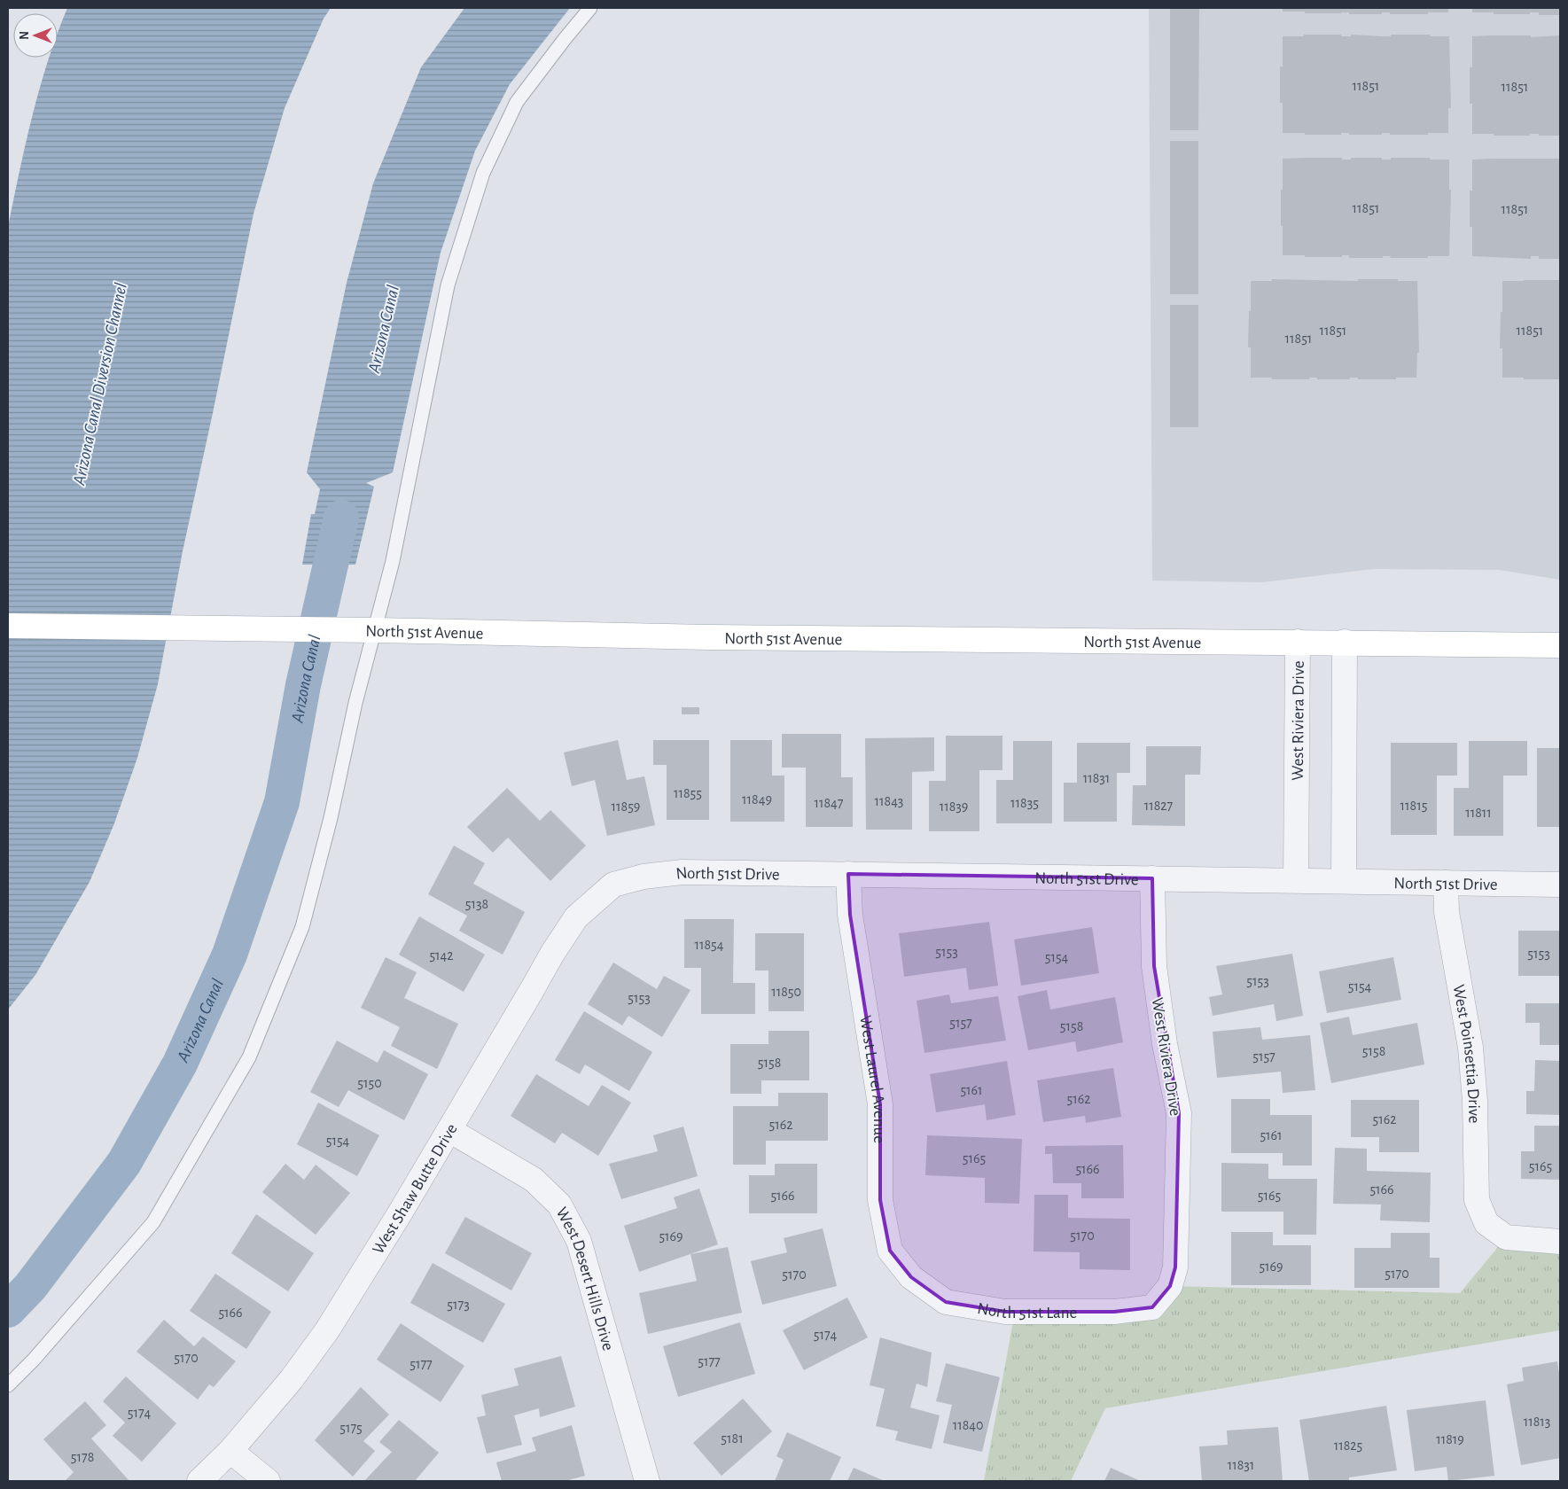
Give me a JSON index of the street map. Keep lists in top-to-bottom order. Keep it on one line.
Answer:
{"streets":{"main road":["North 51st Avenue"],"street":["West Riviera Drive","North 51st Drive","West Poinsettia Drive","West Laurel Avenue","West Shaw Butte Drive","West Desert Hills Drive","North 51st Lane"]},"crossings":[["North 51st Avenue","West Riviera Drive"],["West Riviera Drive","North 51st Drive"],["West Riviera Drive","North 51st Lane"],["North 51st Drive","West Poinsettia Drive"],["North 51st Drive","West Laurel Avenue"],["North 51st Drive","West Shaw Butte Drive"],["West Laurel Avenue","North 51st Lane"],["West Shaw Butte Drive","West Desert Hills Drive"]],"water":["Arizona Canal","Arizona Canal Diversion Channel"],"house_numbers":["11851","11851","11851","11851","11851","11851","11851","11831","11855","11849","11843","11847","11835","11827","11815","11859","11839","11811","5138","11854","5153","5153","5142","5154","5153","5154","11850","5153","5157","5158","5158","5157","5158","5150","5161","5162","5162","5162","5161","5154","5165","5165","5166","5166","5166","5165","5170","5169","5169","5170","5170","5173","5166","5174","5170","5177","5177","5174","11813","11840","5175","5181","11819","11825","5178","11831"],"north":"left"}
